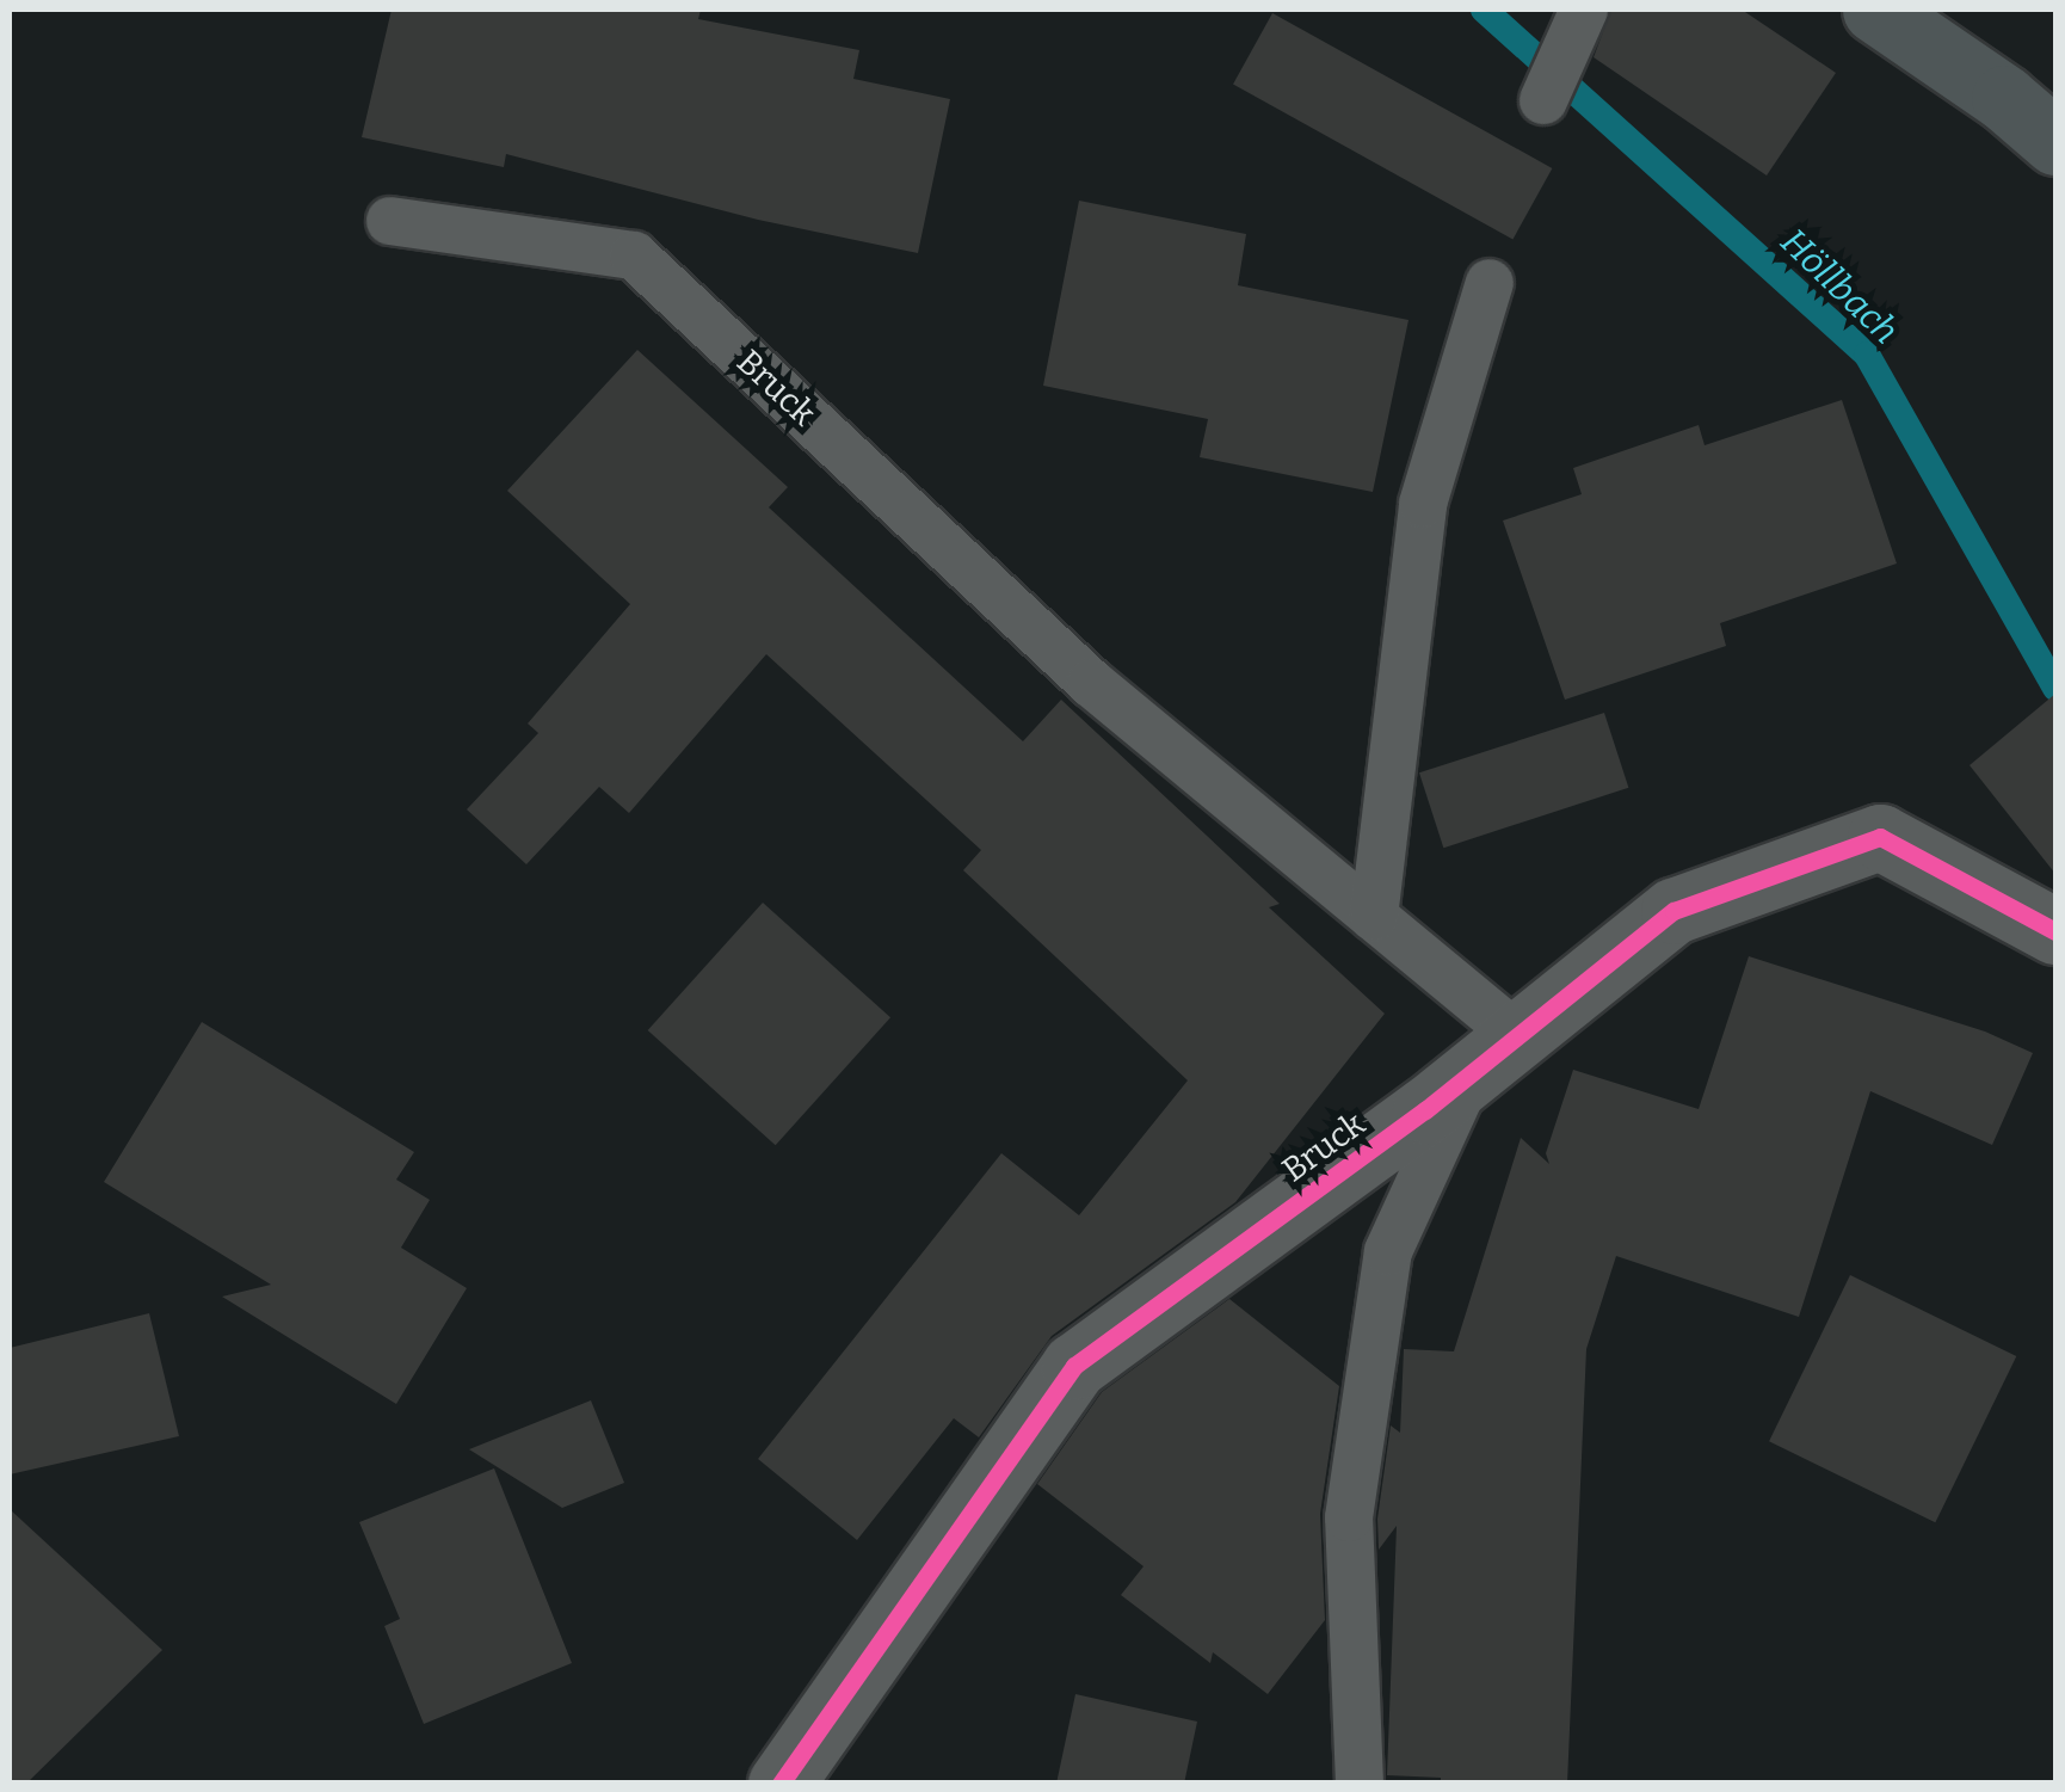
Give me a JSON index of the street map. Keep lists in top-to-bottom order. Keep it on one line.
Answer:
{"streets":{"street":["Bruck"]},"water":["Höllbach"]}
